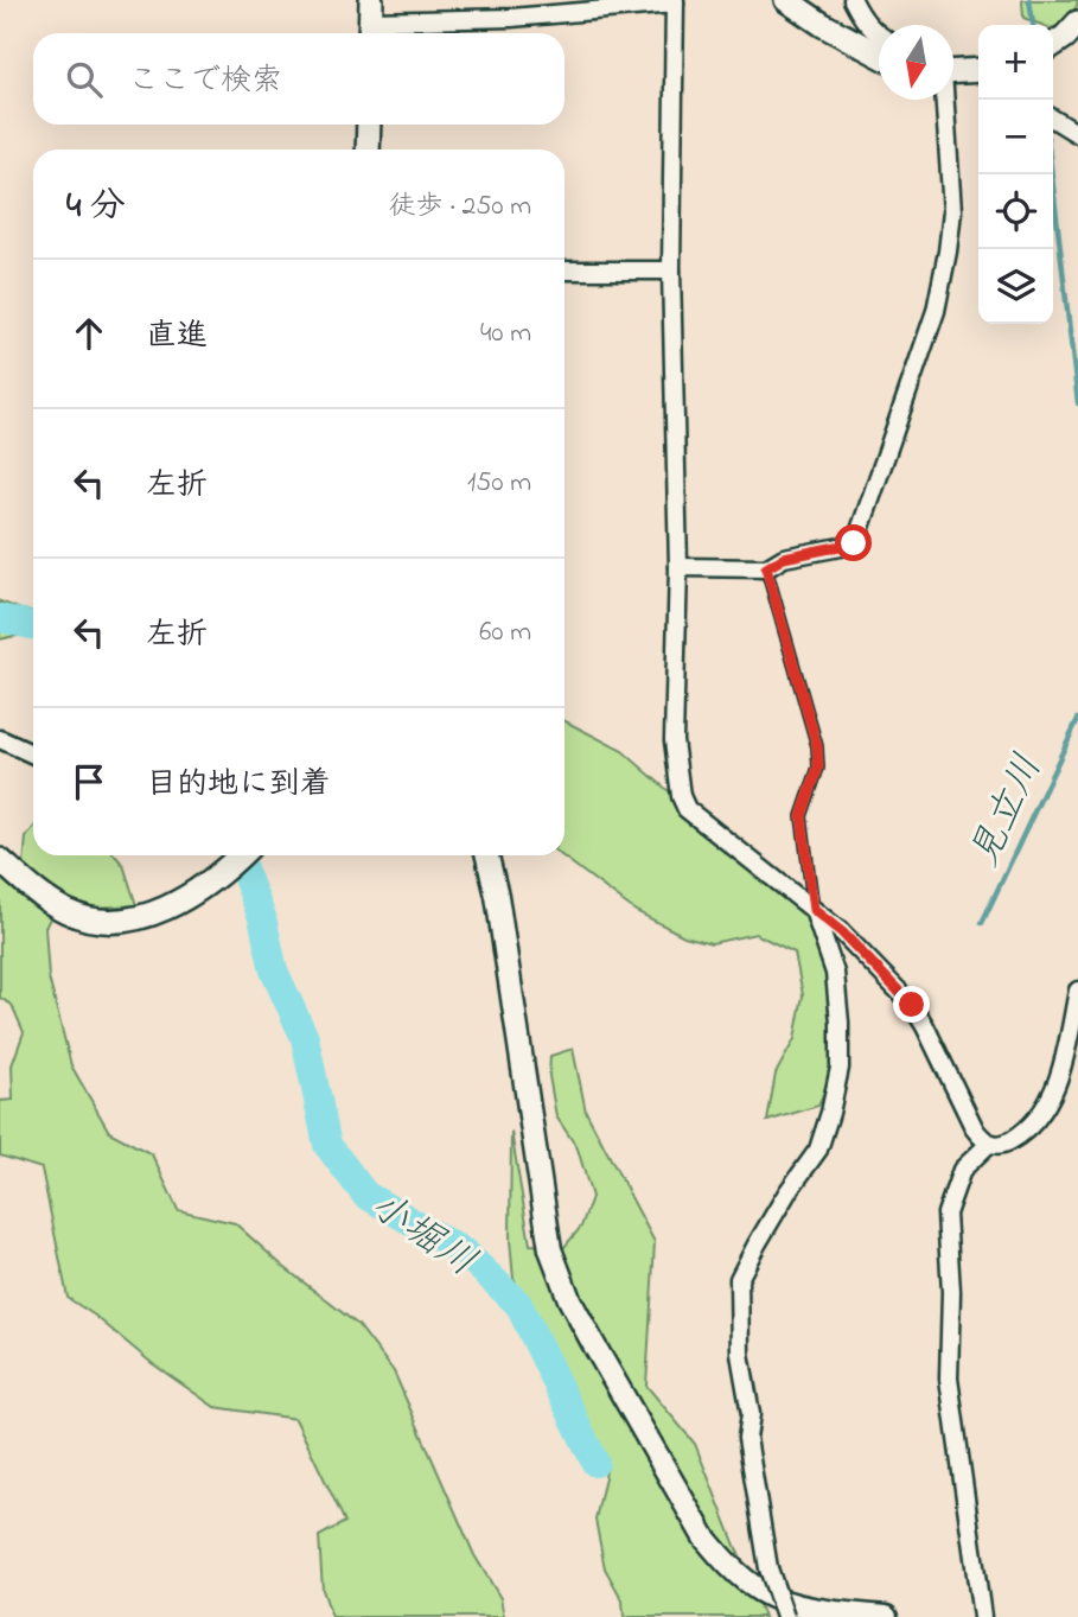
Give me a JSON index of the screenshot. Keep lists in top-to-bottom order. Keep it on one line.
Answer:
{"water":["見立川","小堀川"],"north":"bottom","page":{"map_buttons":["+","−"],"search":"ここで検索","heading":["4 分","徒歩 · 250 m"],"list":[["直進","40 m"],["左折","150 m"],["左折","60 m"],"目的地に到着"]}}
